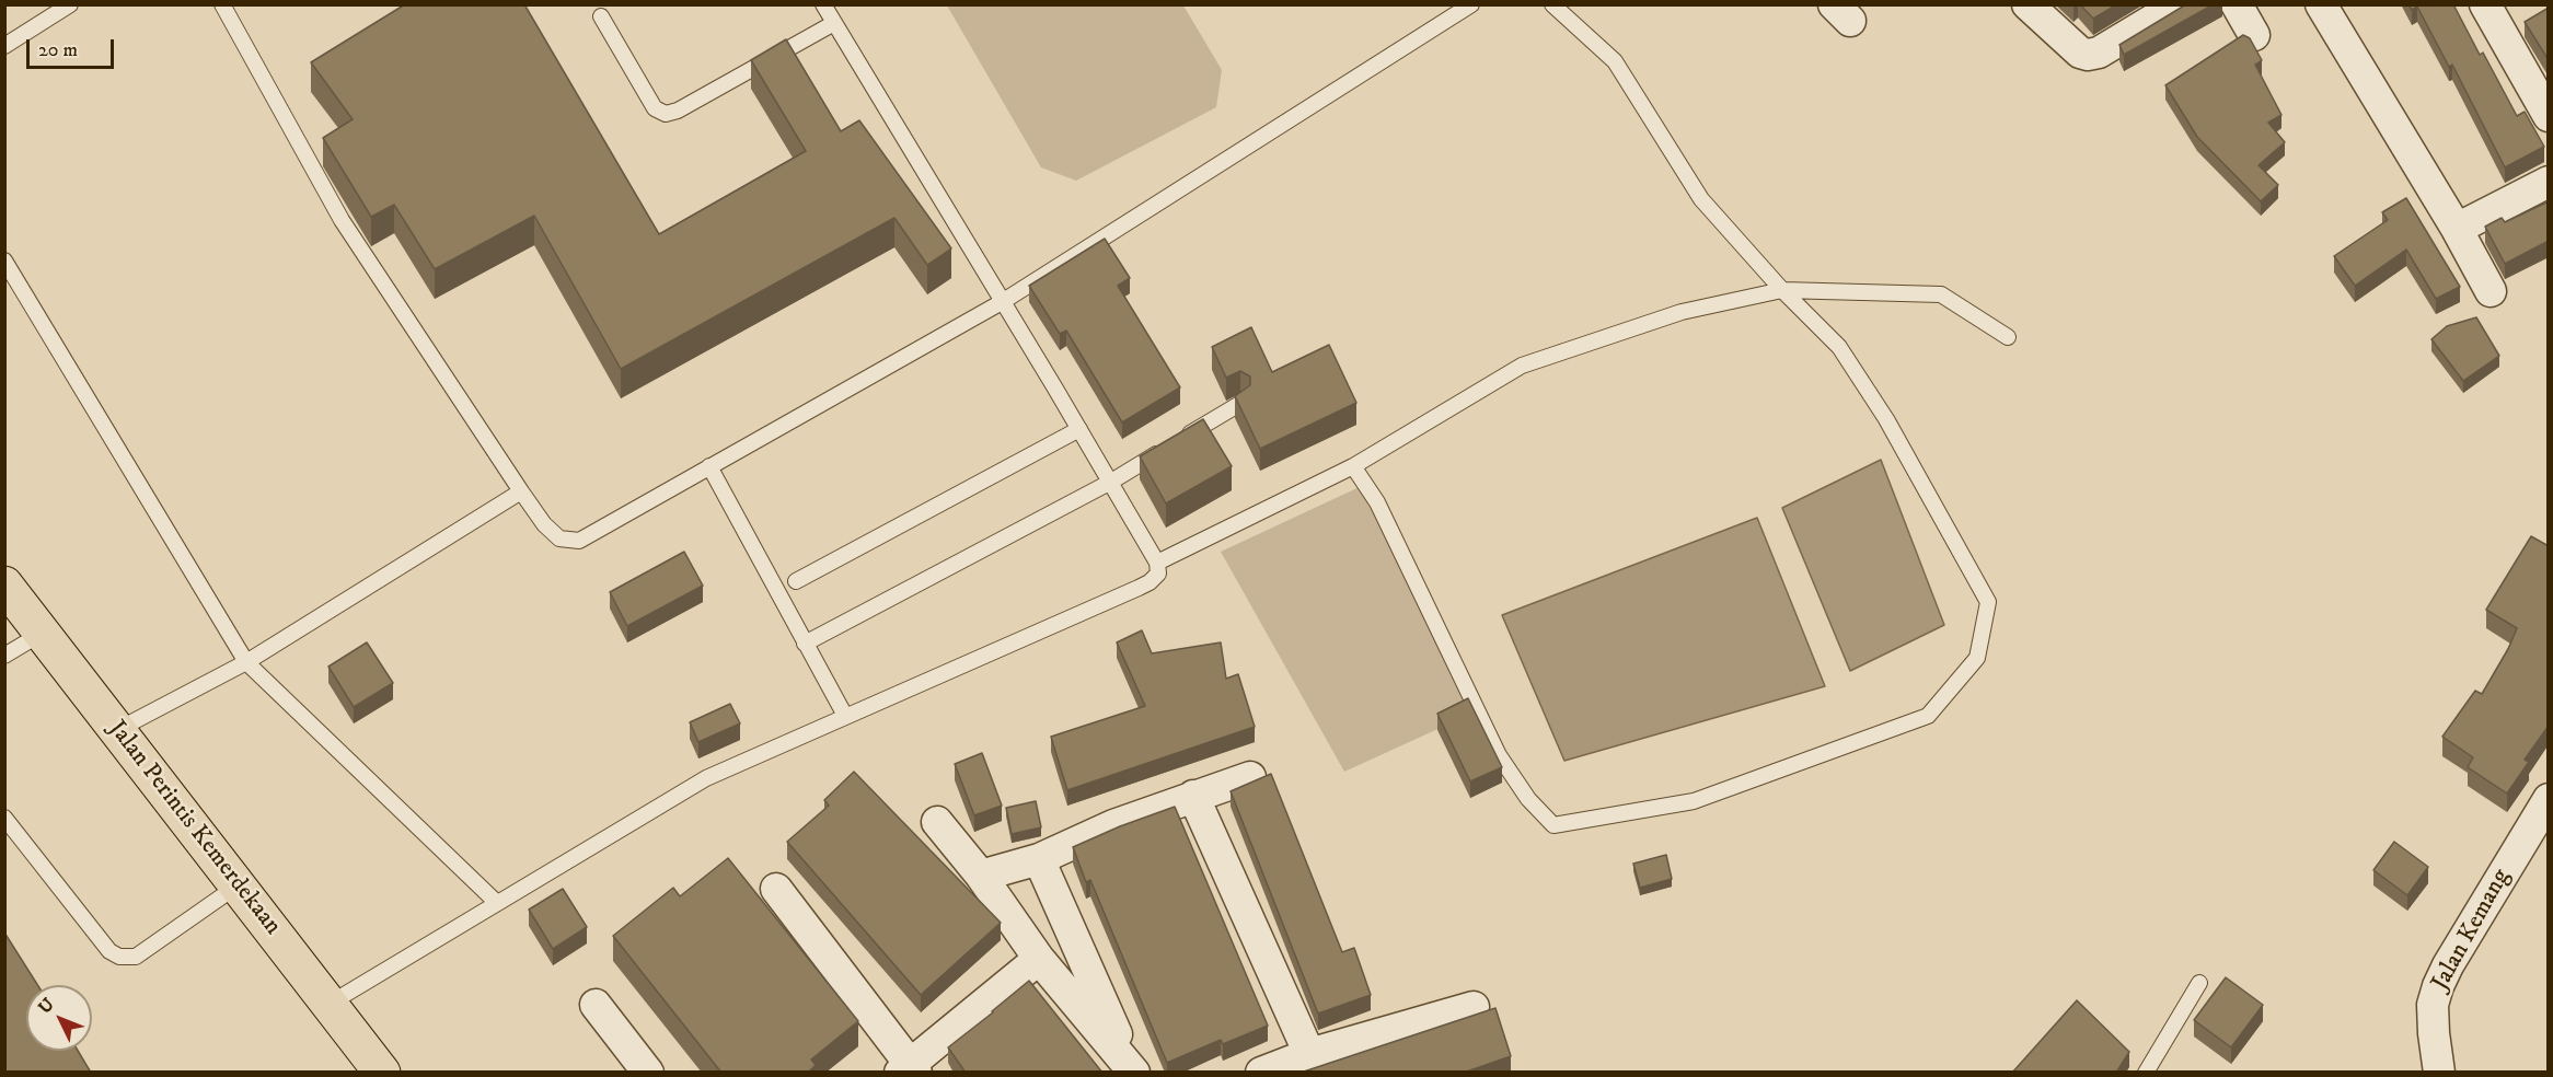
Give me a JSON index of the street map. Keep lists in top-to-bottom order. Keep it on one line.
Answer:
{"streets":{"highway":["Jalan Perintis Kemerdekaan"],"street":["Jalan Kemang"]},"scale_bar":"20 m","north":"top left"}
